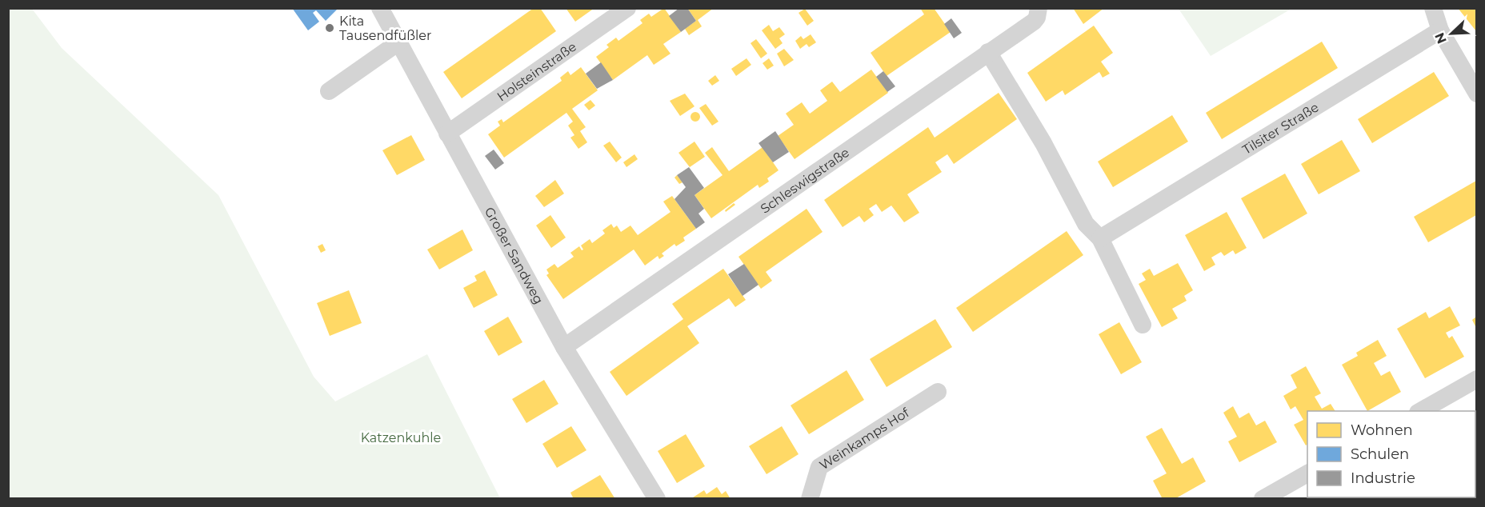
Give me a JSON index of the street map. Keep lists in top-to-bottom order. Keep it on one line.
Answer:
{"streets":{"street":["Holsteinstraße","Tilsiter Straße","Schleswigstraße","Großer Sandweg","Weinkamps Hof"]},"crossings":[["Holsteinstraße","Großer Sandweg"],["Schleswigstraße","Großer Sandweg"]],"parks":["Katzenkuhle"],"places":["Kita Tausendfüßler"],"legend":["Wohnen","Schulen","Industrie"],"north":"bottom left"}
